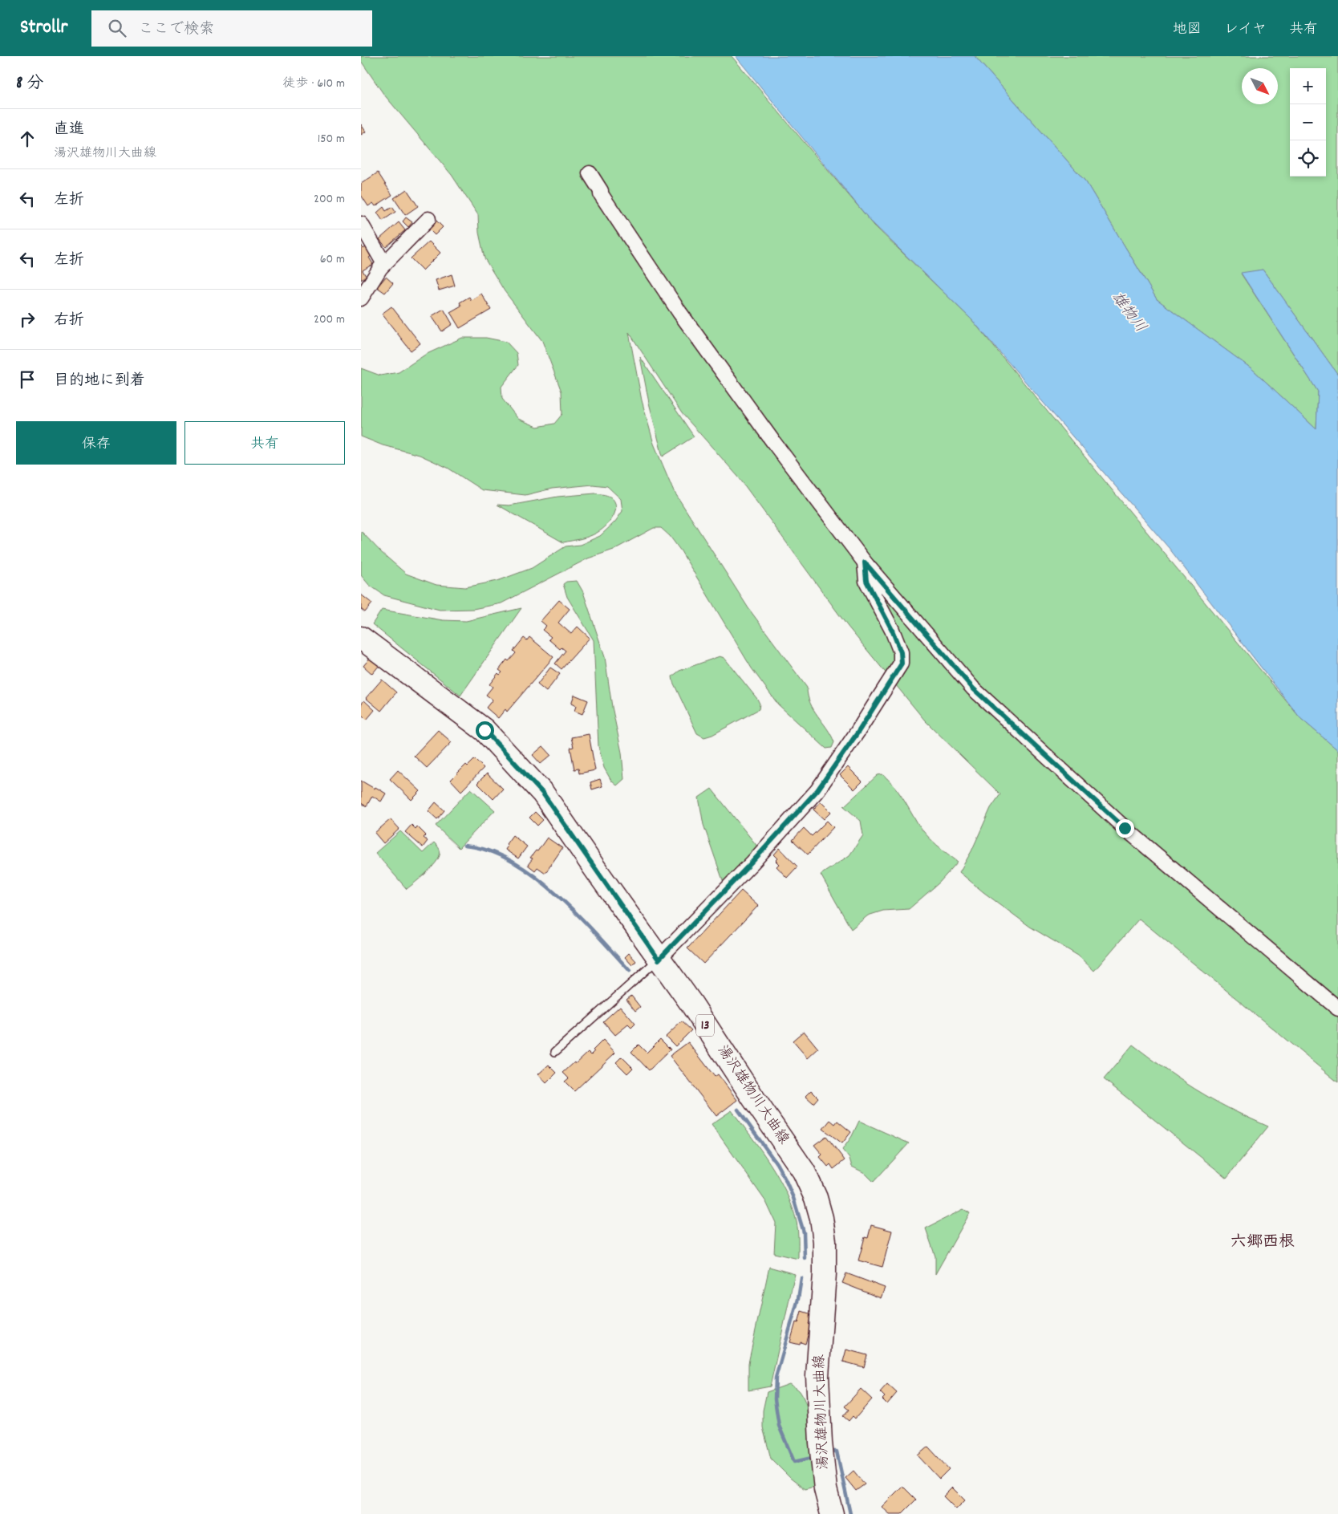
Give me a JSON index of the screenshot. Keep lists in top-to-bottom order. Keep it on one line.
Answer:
{"streets":{"main road":["13","湯沢雄物川大曲線"]},"districts":["六郷西根"],"water":["雄物川"],"north":"bottom right","page":{"header":"Strollr","search":"ここで検索","nav":["地図","レイヤ","共有"],"heading":["8 分","徒歩 · 610 m"],"map_buttons":["+","−"],"list":[["直進","湯沢雄物川大曲線","150 m"],["左折","200 m"],["左折","60 m"],["右折","200 m"],"目的地に到着"],"buttons":["保存","共有"]}}
